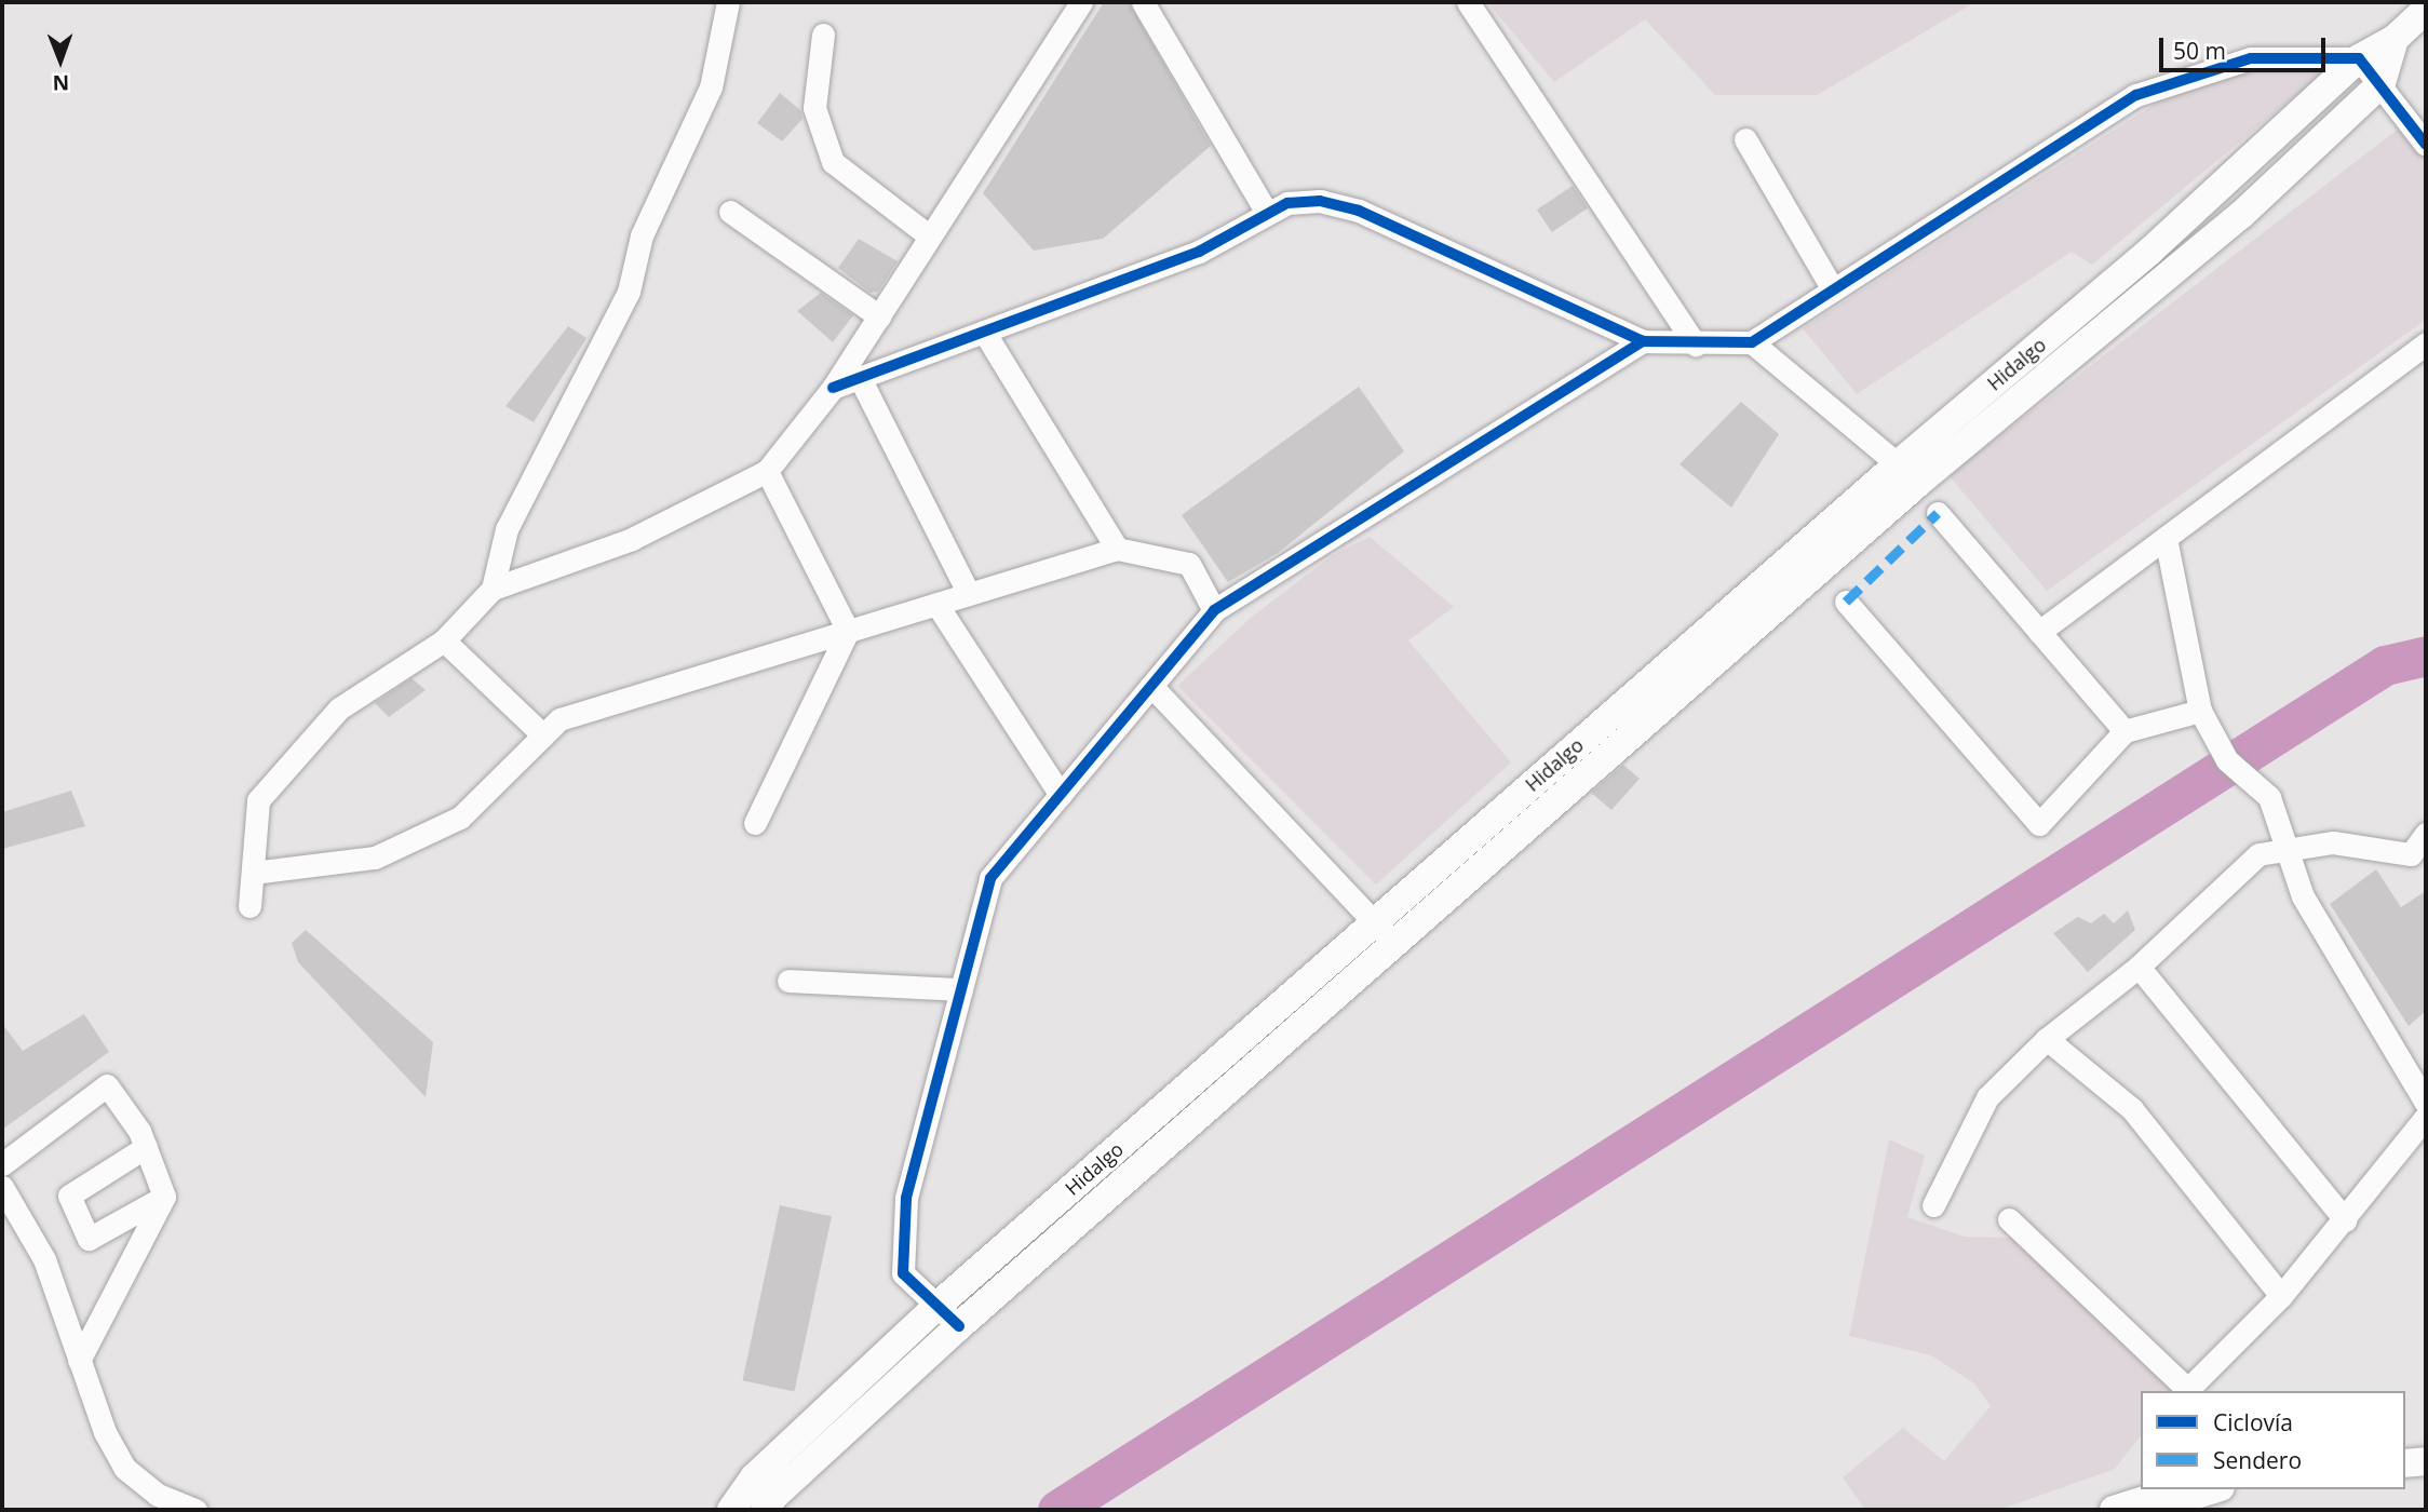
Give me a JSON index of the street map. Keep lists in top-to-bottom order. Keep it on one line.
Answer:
{"streets":{"main road":["Hidalgo"]},"legend":["Ciclovía","Sendero"],"scale_bar":"50 m","north":"bottom"}
